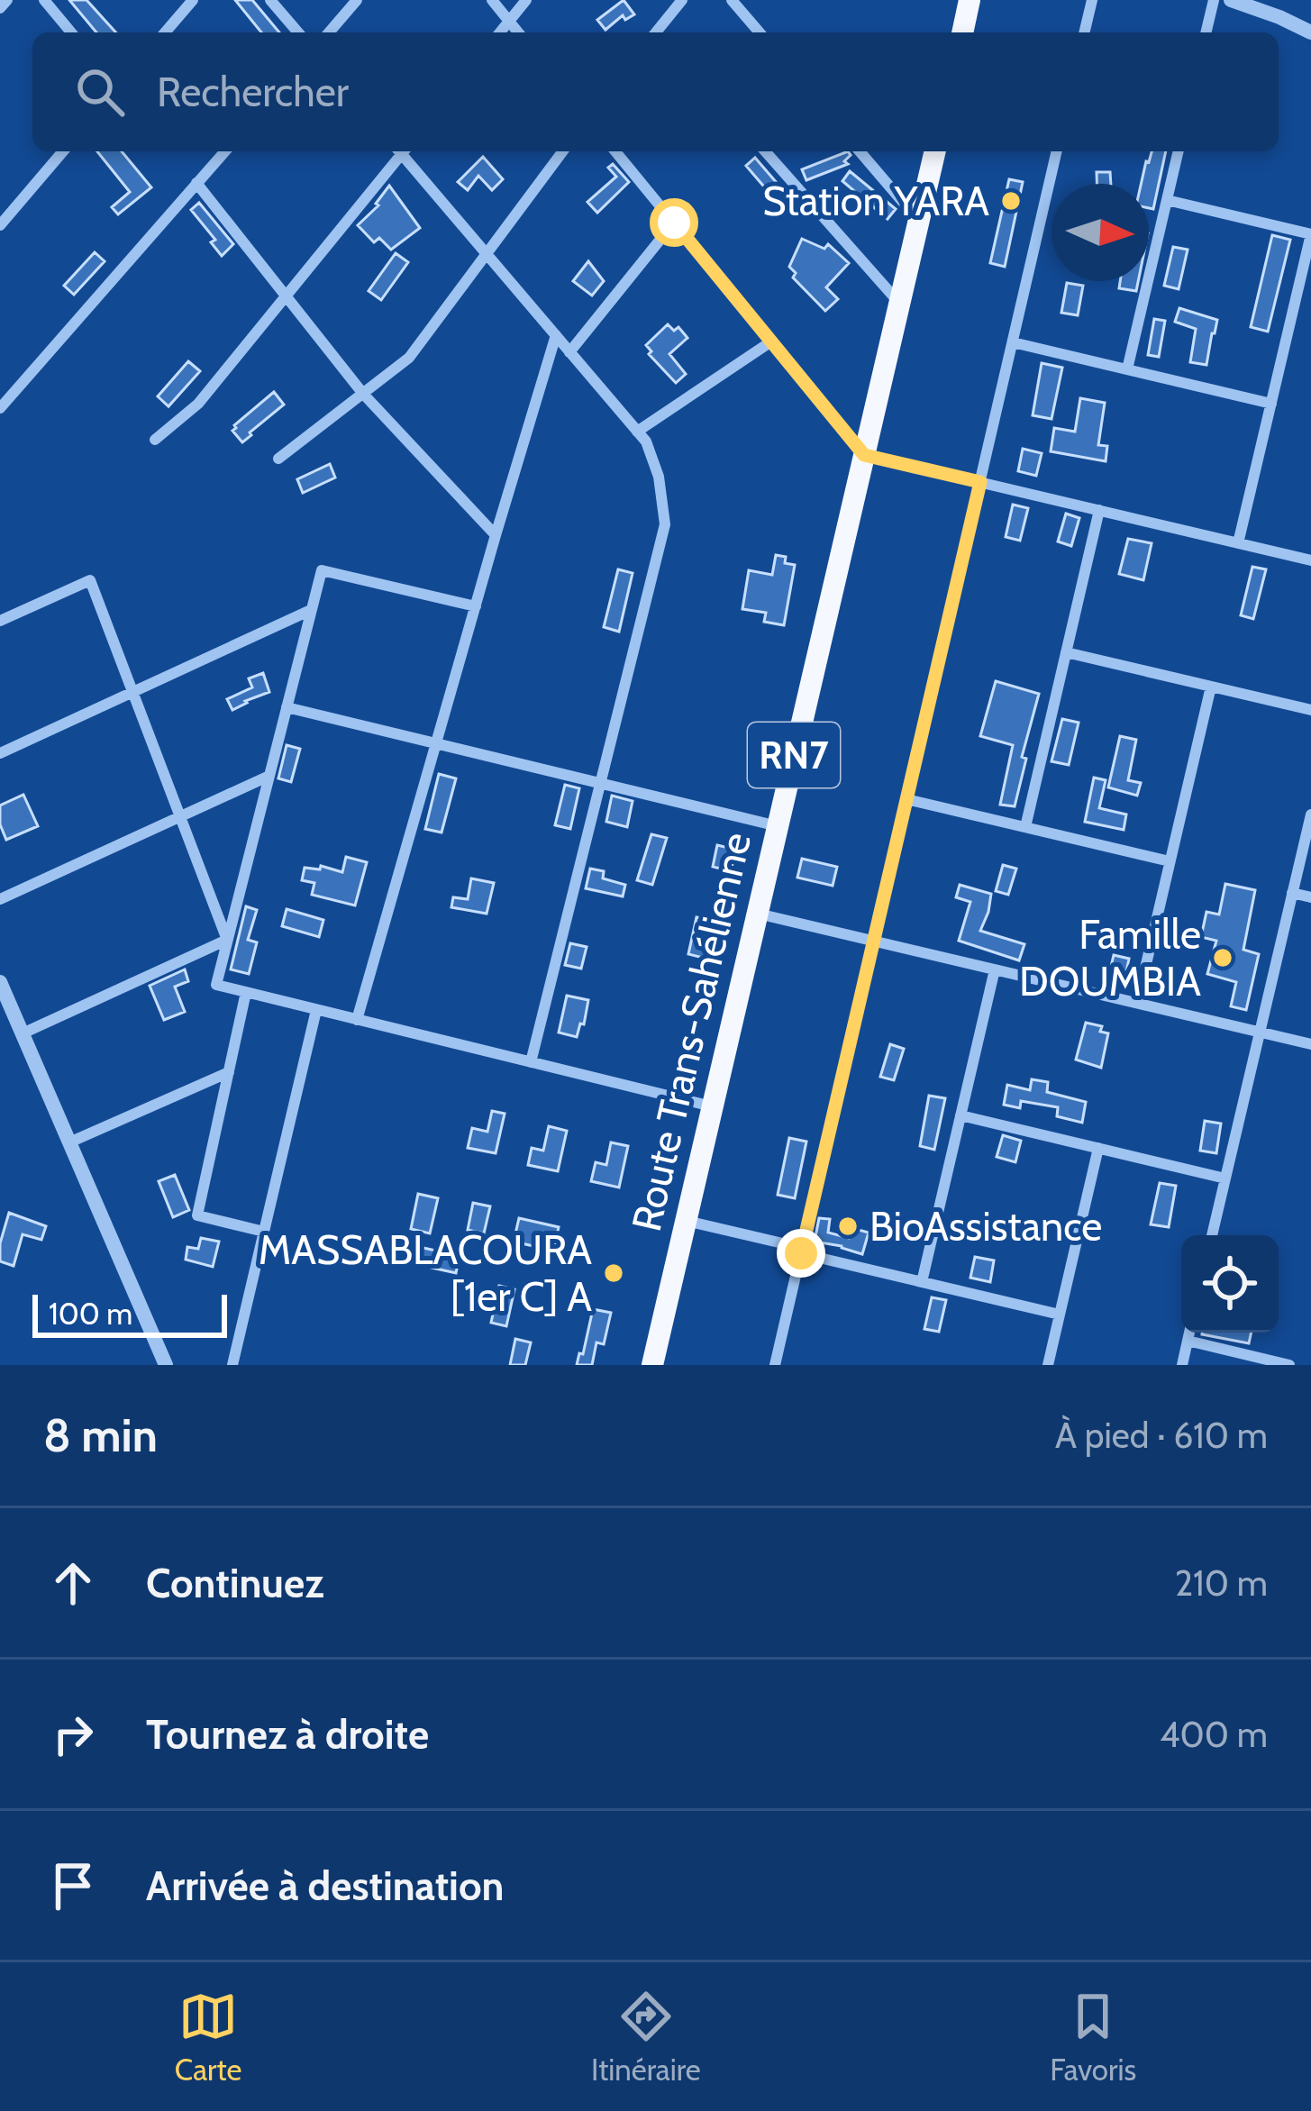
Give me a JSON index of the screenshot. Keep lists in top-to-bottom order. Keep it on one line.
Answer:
{"streets":{"highway":["RN7","Route Trans-Sahélienne"]},"places":["Station YARA","Famille DOUMBIA","BioAssistance","MASSABLACOURA [1er C] A"],"scale_bar":"100 m","north":"right","page":{"search":"Rechercher","scale":"100 m","heading":["8 min","À pied · 610 m"],"list":[["Continuez","210 m"],["Tournez à droite","400 m"],"Arrivée à destination"],"nav":["Carte","Itinéraire","Favoris"]}}
